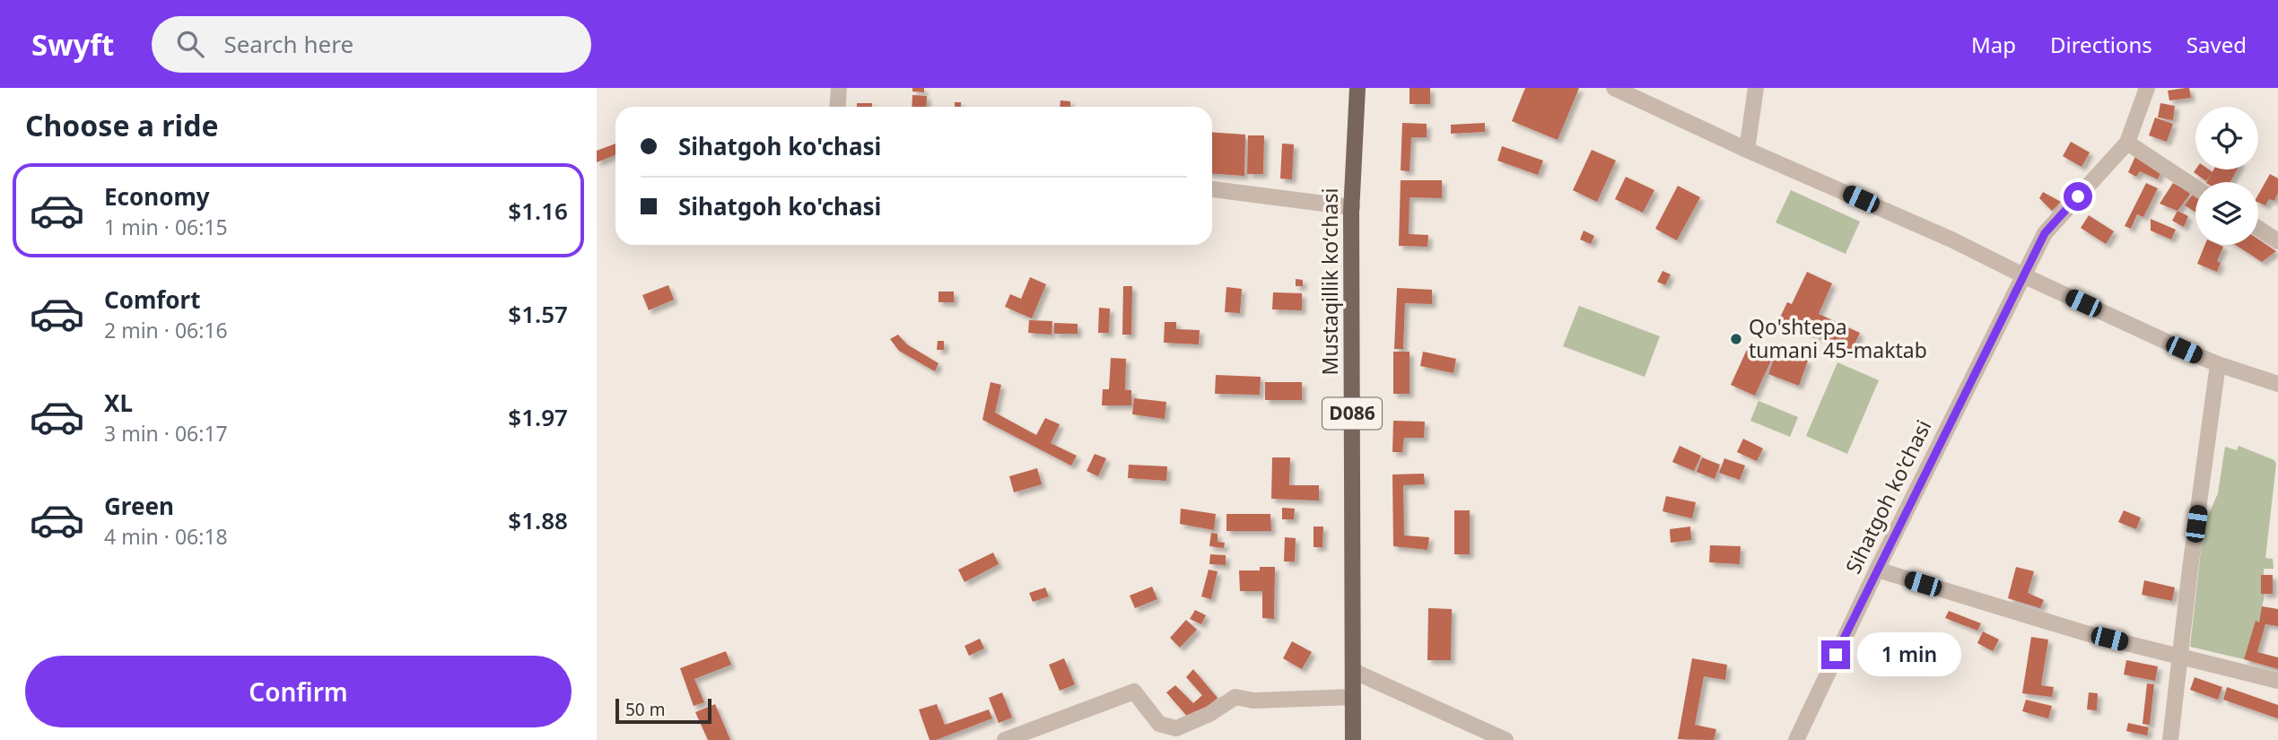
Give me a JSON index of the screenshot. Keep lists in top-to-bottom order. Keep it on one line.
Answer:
{"streets":{"main road":["Mustaqillik koʻchasi","D086"],"street":["Sihatgoh ko'chasi"]},"places":["Qo'shtepa tumani 45-maktab"],"scale_bar":"50 m","page":{"header":"Swyft","search":"Search here","nav":["Map","Directions","Saved"],"heading":"Choose a ride","banner":["Sihatgoh ko'chasi","Sihatgoh ko'chasi"],"list":[{"name":"Economy","note":"1 min · 06:15","value":"$1.16"},{"name":"Comfort","note":"2 min · 06:16","value":"$1.57"},{"name":"XL","note":"3 min · 06:17","value":"$1.97"},{"name":"Green","note":"4 min · 06:18","value":"$1.88"}],"bubble":"1 min","buttons":"Confirm","scale":"50 m"}}
